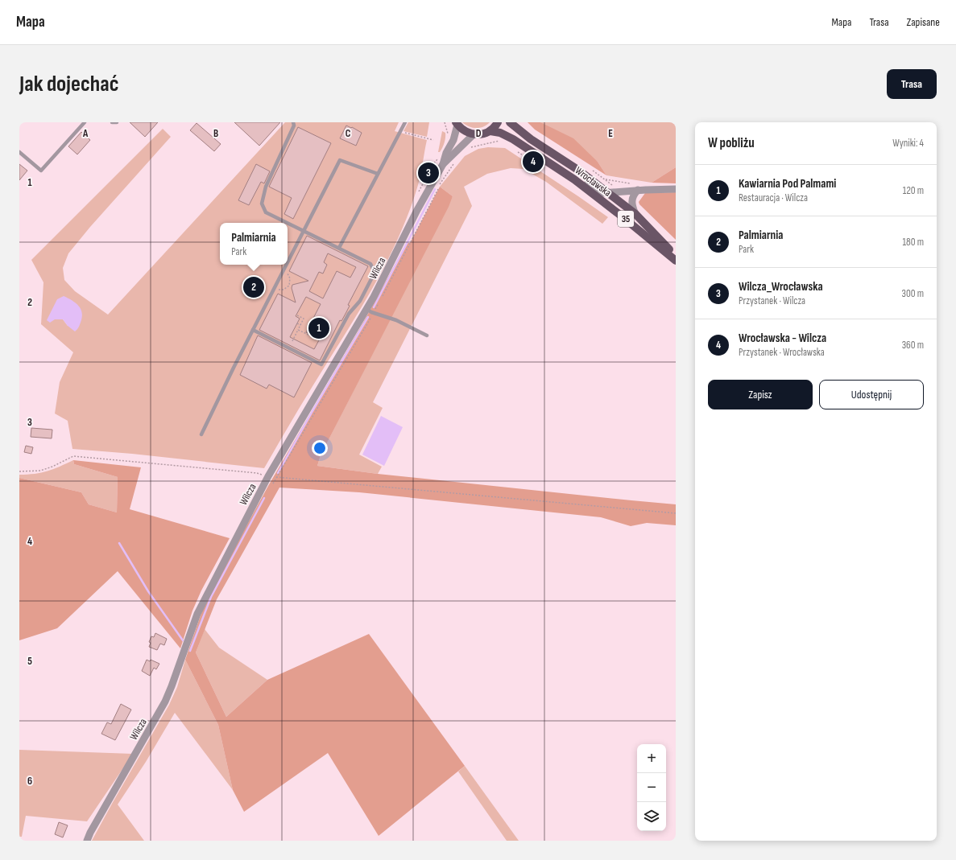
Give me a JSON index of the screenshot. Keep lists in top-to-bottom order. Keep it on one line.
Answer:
{"streets":{"main road":["Wrocławska","35"],"street":["Wilcza"]},"crossings":[["Wrocławska","35"],["35","Wilcza"]],"page":{"header":"Mapa","nav":["Mapa","Trasa","Zapisane"],"buttons":["Trasa",["Zapisz","Udostępnij"]],"title":"Jak dojechać","heading":["W pobliżu","Wyniki: 4"],"pins":["4","3","2","1"],"list":[{"mark":"1","name":"Kawiarnia Pod Palmami","note":"Restauracja · Wilcza","value":"120 m"},{"mark":"2","name":"Palmiarnia","note":"Park","value":"180 m"},{"mark":"3","name":"Wilcza_Wrocławska","note":"Przystanek · Wilcza","value":"300 m"},{"mark":"4","name":"Wrocławska - Wilcza","note":"Przystanek · Wrocławska","value":"360 m"}],"popup":["Palmiarnia","Park"],"map_buttons":["+","−"]},"grid":{"columns":["A","B","C","D","E"],"rows":["1","2","3","4","5","6"]}}
